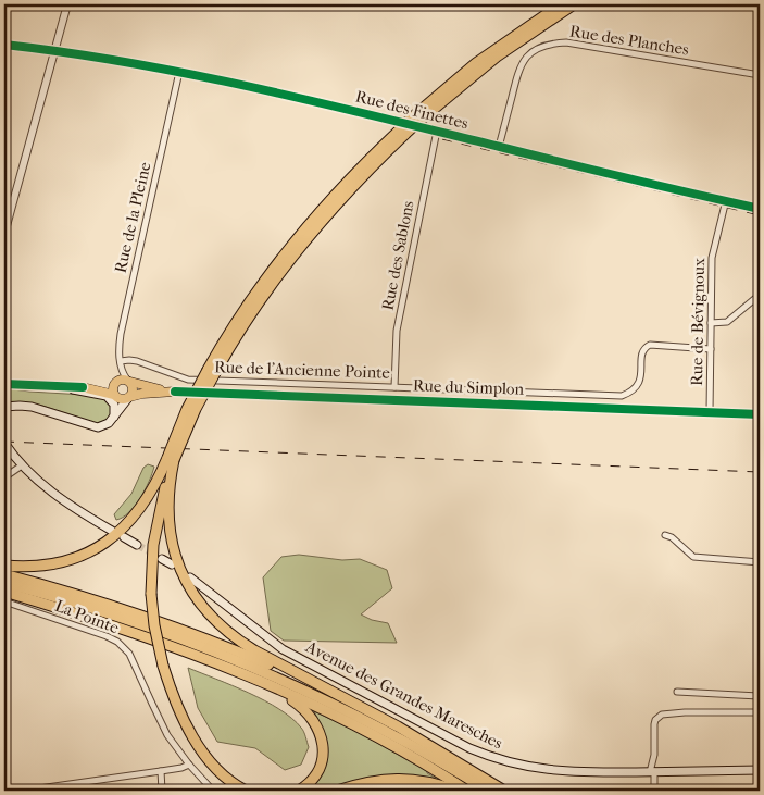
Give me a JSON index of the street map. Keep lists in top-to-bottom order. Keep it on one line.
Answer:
{"streets":{"main road":["Rue du Simplon","Avenue des Grandes Maresches"],"street":["Rue des Planches","Rue des Finettes","Rue de la Pleine","Rue des Sablons","Rue de Bévignoux","Rue de l'Ancienne Pointe","La Pointe"]},"crossings":[["Rue des Planches","Rue des Finettes"],["Rue des Finettes","Rue de la Pleine"],["Rue des Finettes","Rue des Sablons"],["Rue des Finettes","Rue de Bévignoux"],["Rue de la Pleine","Rue de l'Ancienne Pointe"],["Rue de la Pleine","Rue du Simplon"],["Rue des Sablons","Rue de l'Ancienne Pointe"],["Rue de Bévignoux","Rue de l'Ancienne Pointe"],["Rue de Bévignoux","Rue du Simplon"]]}
